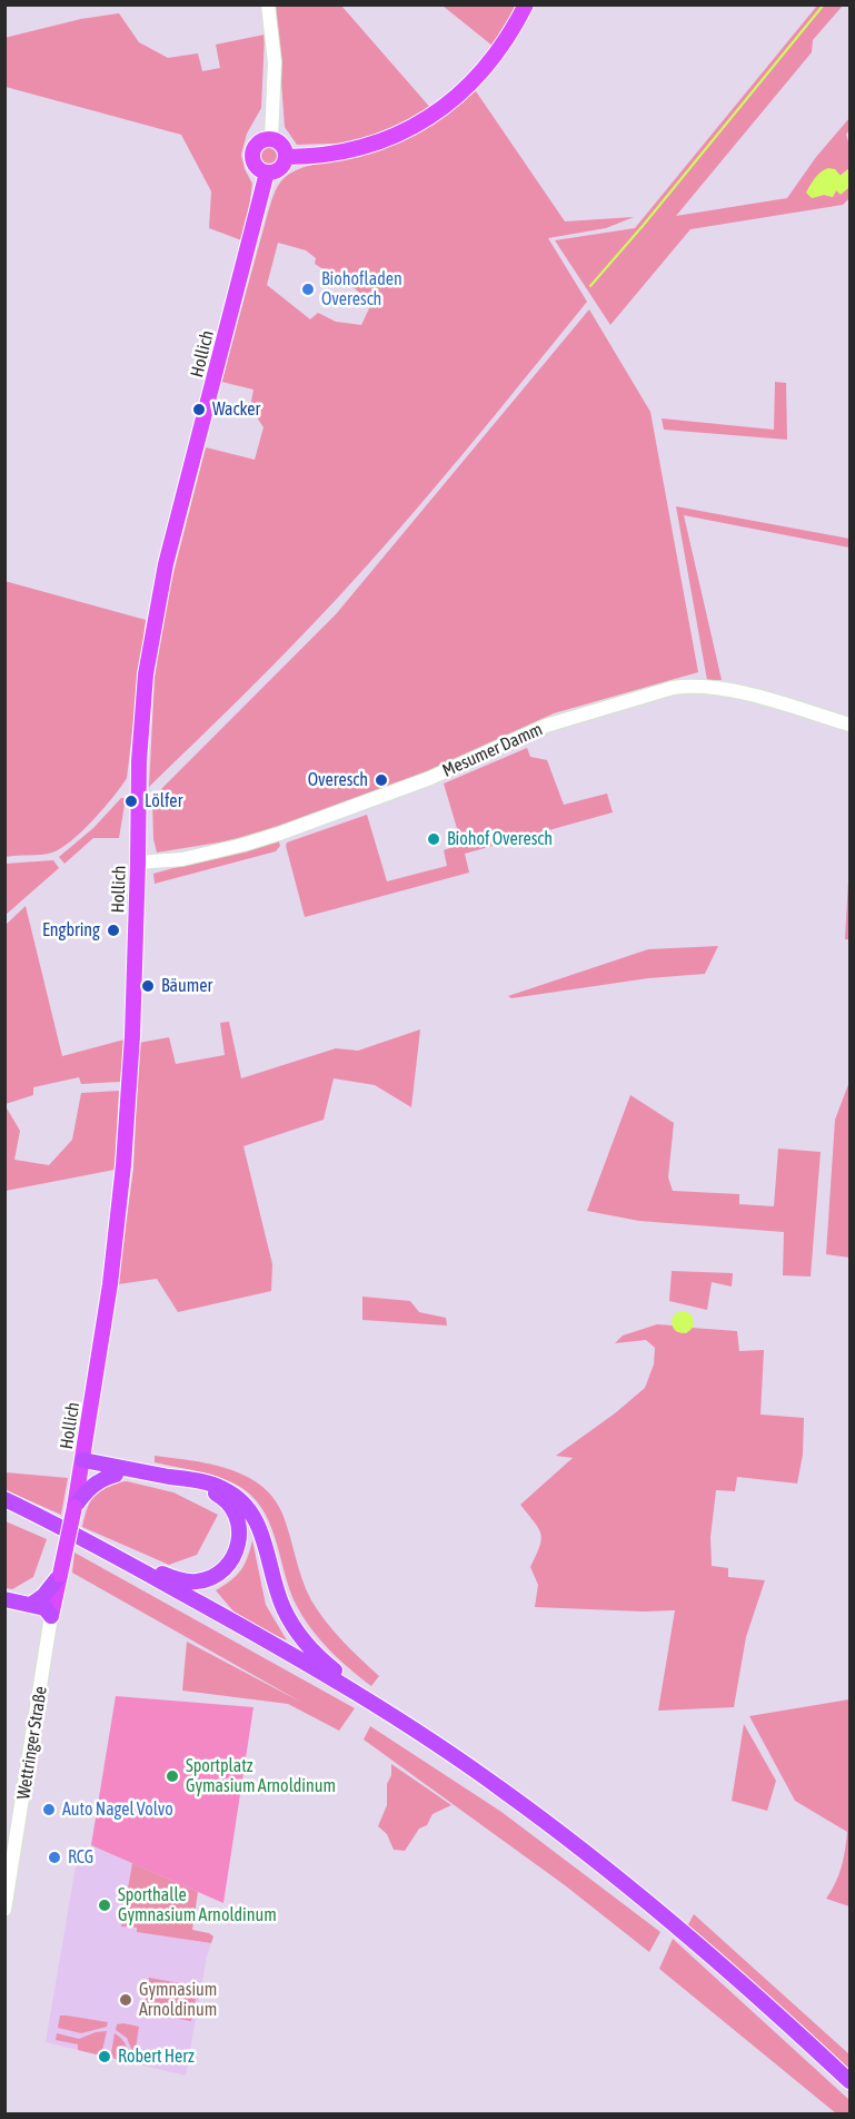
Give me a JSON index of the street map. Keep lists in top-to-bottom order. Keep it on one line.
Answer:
{"streets":{"main road":["Hollich","Mesumer Damm","Wettringer Straße"]},"crossings":[["Hollich","Mesumer Damm"],["Hollich","Wettringer Straße"]],"places":["Biohofladen Overesch","Wacker","Overesch","Lölfer","Biohof Overesch","Engbring","Bäumer","Sportplatz Gymasium Arnoldinum","Auto Nagel Volvo","RCG","Sporthalle Gymnasium Arnoldinum","Gymnasium Arnoldinum","Robert Herz"]}
